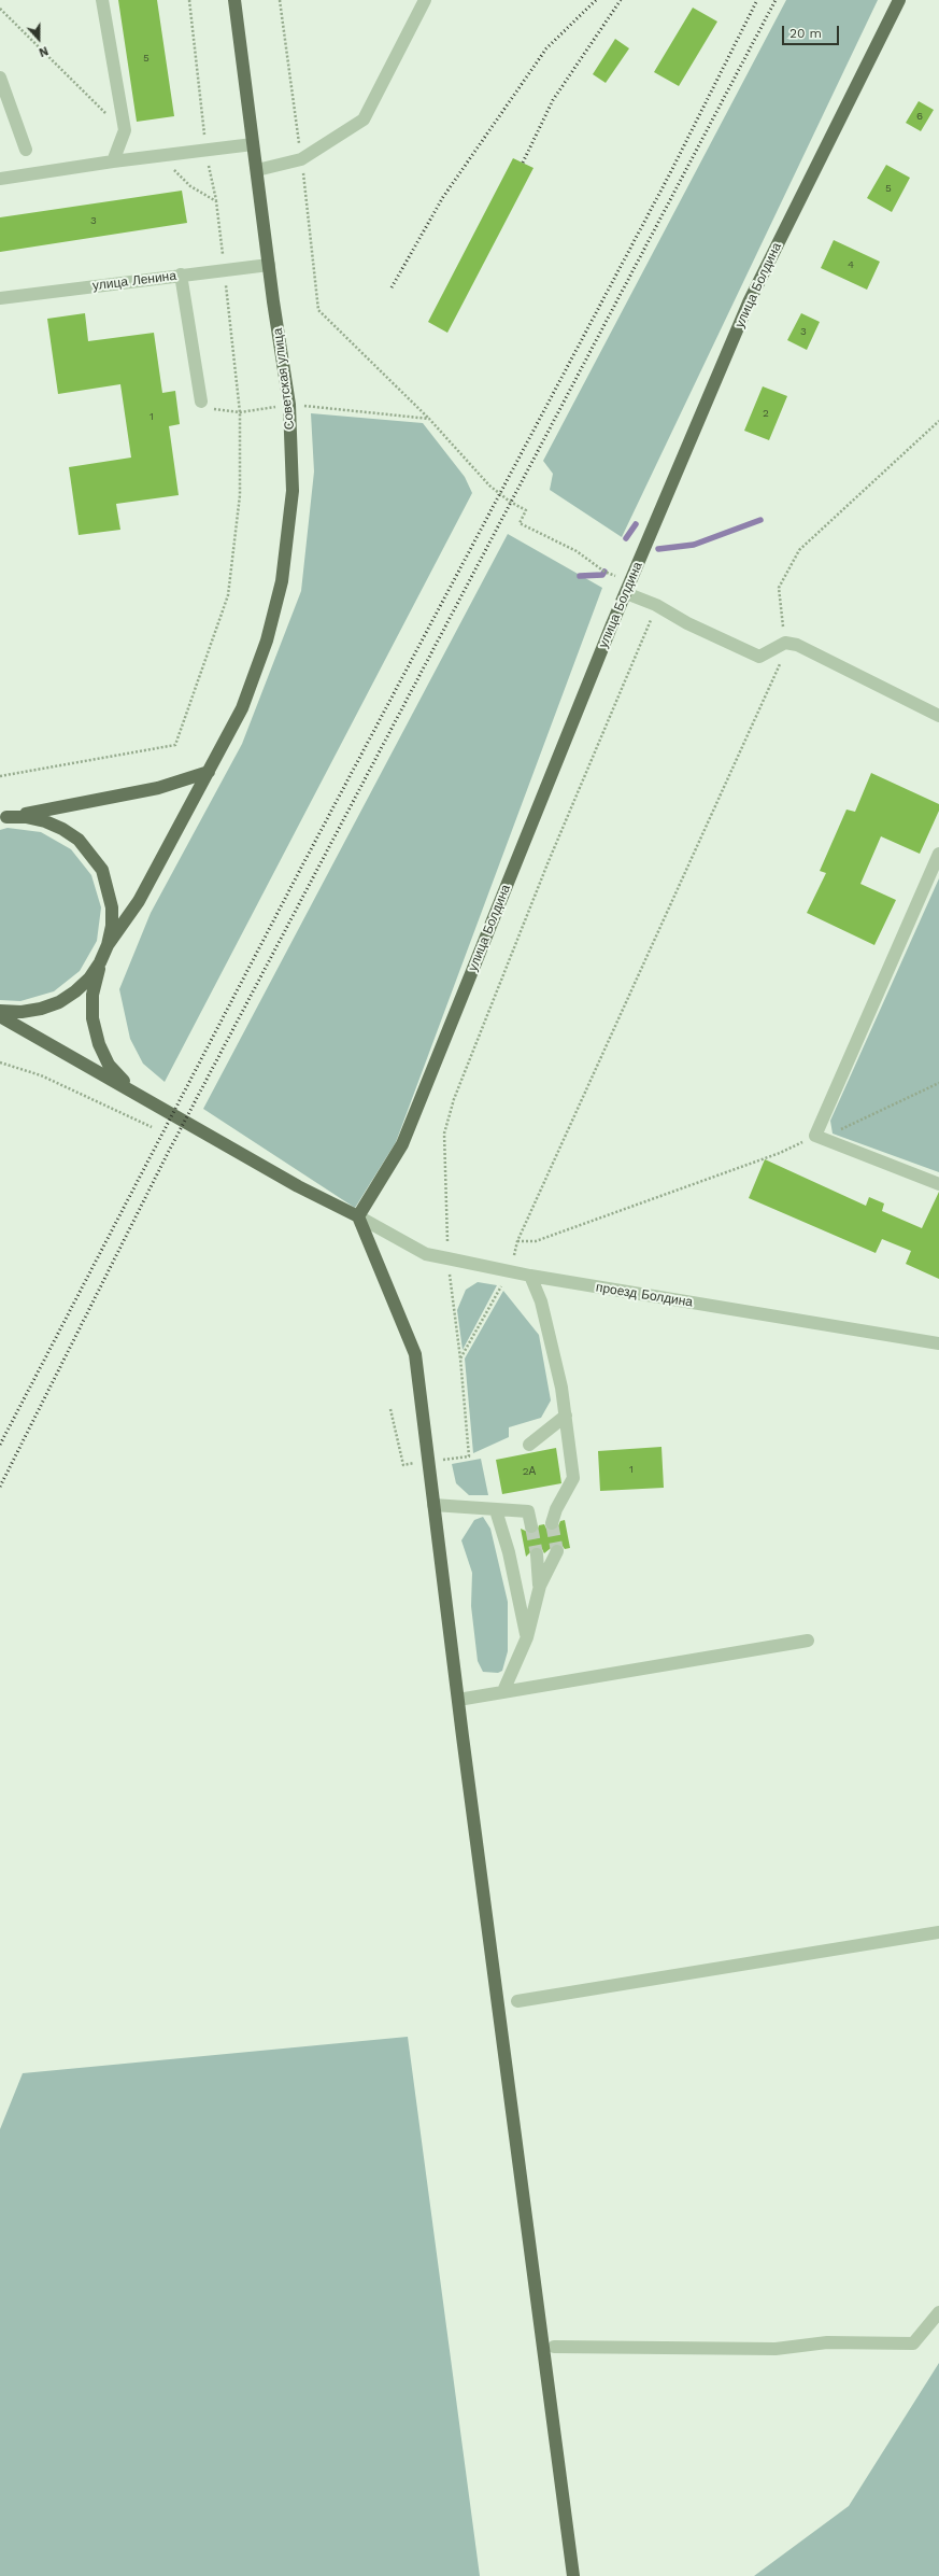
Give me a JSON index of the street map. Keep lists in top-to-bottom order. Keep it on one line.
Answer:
{"streets":{"main road":["улица Болдина","Советская улица"],"street":["улица Ленина","проезд Болдина"]},"crossings":[["улица Ленина","Советская улица"],["улица Болдина","проезд Болдина"]],"house_numbers":["5","6","5","3","4","3","2","1","1","2А"],"scale_bar":"20 m","north":"bottom"}
